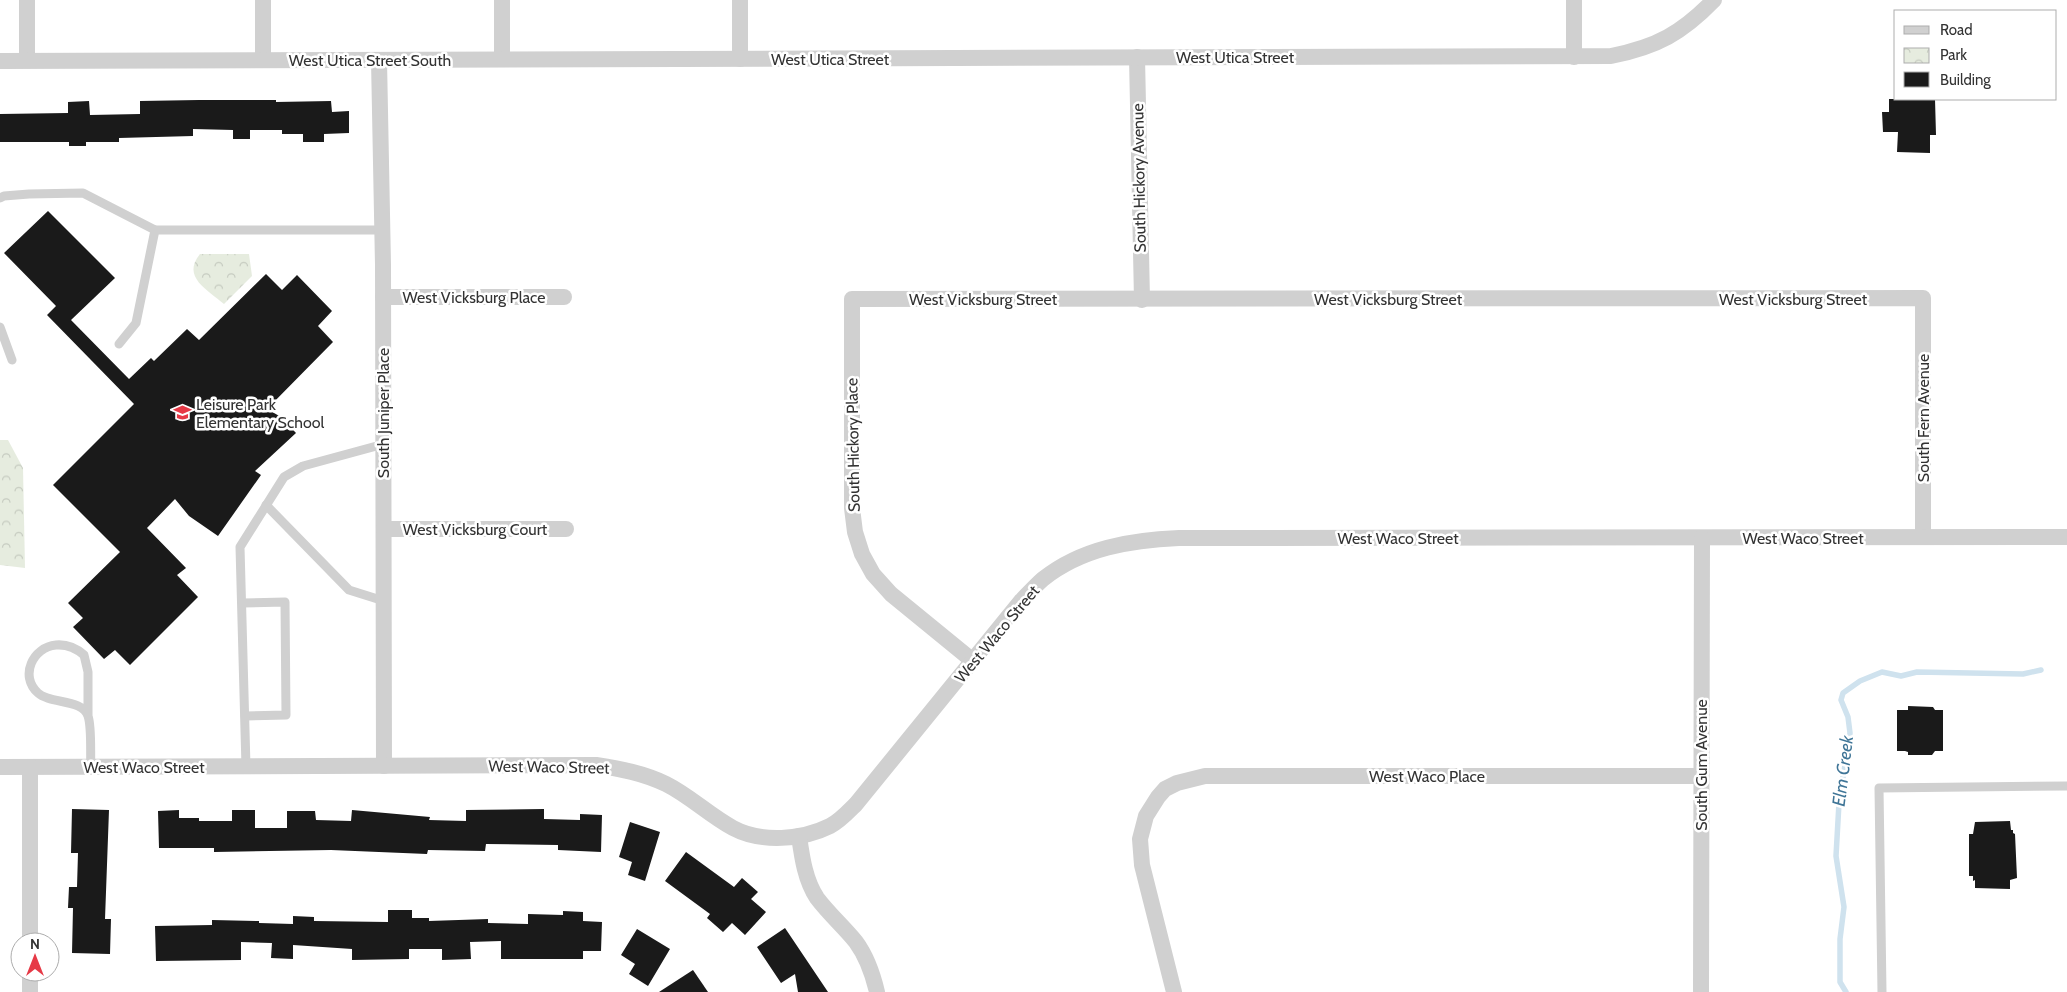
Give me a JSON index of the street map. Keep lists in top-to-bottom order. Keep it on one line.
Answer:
{"streets":{"street":["West Utica Street","West Utica Street South","South Hickory Avenue","West Vicksburg Place","West Vicksburg Street","South Juniper Place","South Fern Avenue","South Hickory Place","West Vicksburg Court","West Waco Street","South Gum Avenue","West Waco Place"]},"crossings":[["West Utica Street","West Utica Street South"],["West Utica Street","South Hickory Avenue"],["West Utica Street South","South Juniper Place"],["South Hickory Avenue","West Vicksburg Street"],["West Vicksburg Place","South Juniper Place"],["West Vicksburg Street","South Fern Avenue"],["West Vicksburg Street","South Hickory Place"],["South Juniper Place","West Vicksburg Court"],["South Juniper Place","West Waco Street"],["South Fern Avenue","West Waco Street"],["South Hickory Place","West Waco Street"],["West Waco Street","South Gum Avenue"],["South Gum Avenue","West Waco Place"]],"water":["Elm Creek"],"places":{"school or university":["Leisure Park Elementary School"]},"legend":["Road","Park","Building"],"north":"top"}
